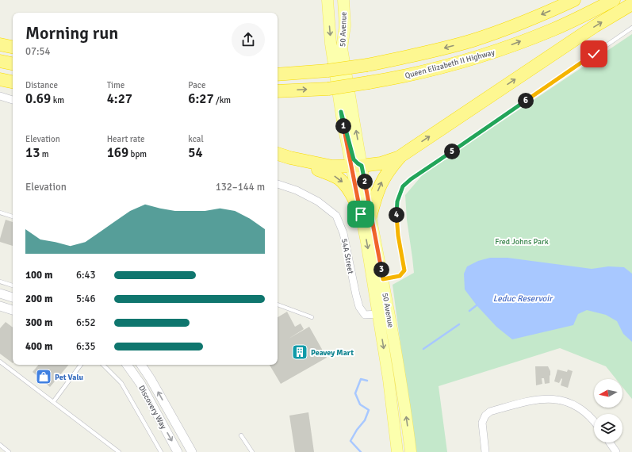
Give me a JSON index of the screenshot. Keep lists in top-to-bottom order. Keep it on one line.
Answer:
{"streets":{"highway":["Queen Elizabeth II Highway"],"main road":["50 Avenue"],"street":["54A Street","Discovery Way"]},"crossings":[["50 Avenue","54A Street"]],"water":["Leduc Reservoir"],"parks":["Fred Johns Park"],"places":{"building":["Peavey Mart"],"shop":["Pet Valu"]},"north":"left","page":{"heading":["Morning run","07:54"],"stats":[["Distance","0.69 km"],["Time","4:27"],["Pace","6:27 /km"],["Elevation","13 m"],["Heart rate","169 bpm"],["kcal","54"]],"pins":["6","1","5","2","4","3"],"chart":["Elevation","132–144 m"],"list":[{"name":"100 m","note":"6:43"},{"name":"200 m","note":"5:46"},{"name":"300 m","note":"6:52"},{"name":"400 m","note":"6:35"}]}}
